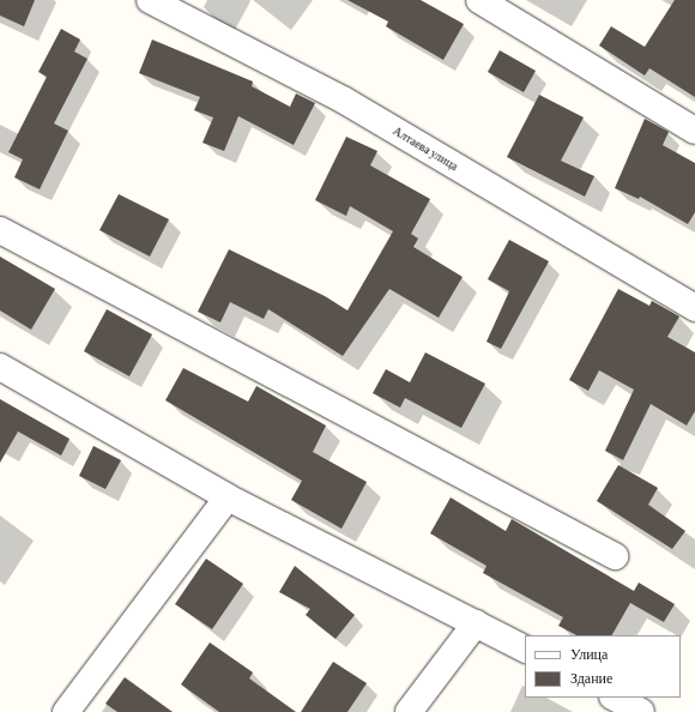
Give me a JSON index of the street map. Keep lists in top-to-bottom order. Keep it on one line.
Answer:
{"streets":{"street":["Алтаева улица"]},"legend":["Улица","Здание"]}
